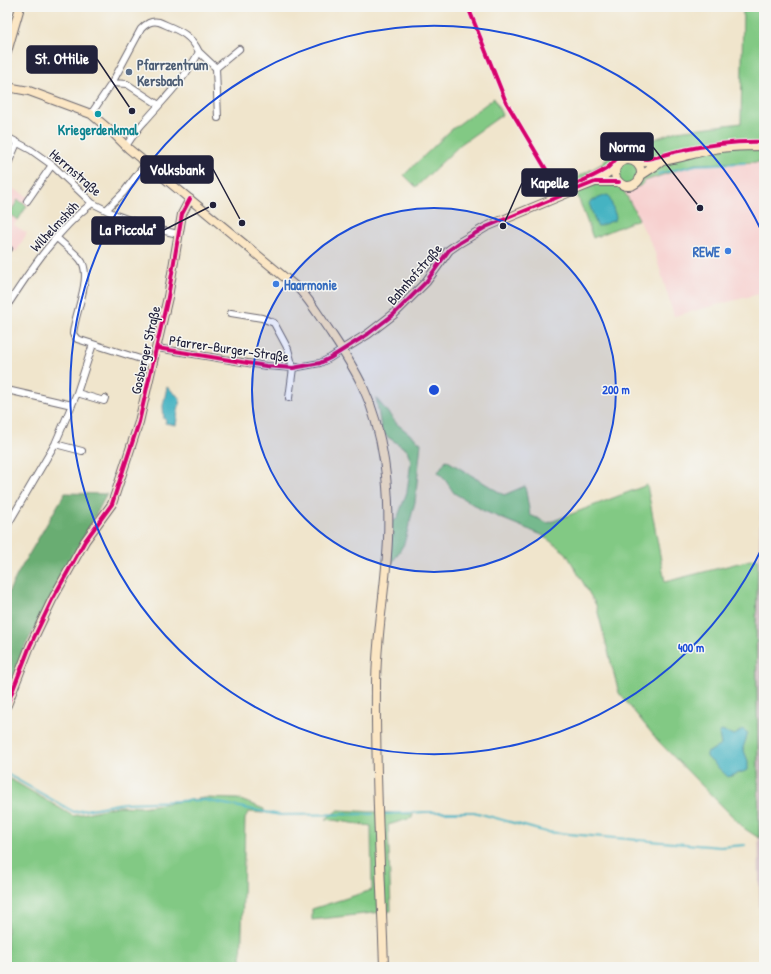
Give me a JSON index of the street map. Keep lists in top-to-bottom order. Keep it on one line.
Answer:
{"streets":{"street":["Herrnstraße","Wilhelmshöh","Bahnhofstraße","Pfarrer-Burger-Straße","Gosberger Straße"]},"crossings":[["Herrnstraße","Wilhelmshöh"],["Herrnstraße","Gosberger Straße"],["Bahnhofstraße","Pfarrer-Burger-Straße"],["Pfarrer-Burger-Straße","Gosberger Straße"]],"places":["Pfarrzentrum Kersbach","St. Ottilie","Kriegerdenkmal","La Piccola²","Norma","Volksbank","Kapelle","REWE","Haarmonie"],"rings":["200 m","400 m"]}
